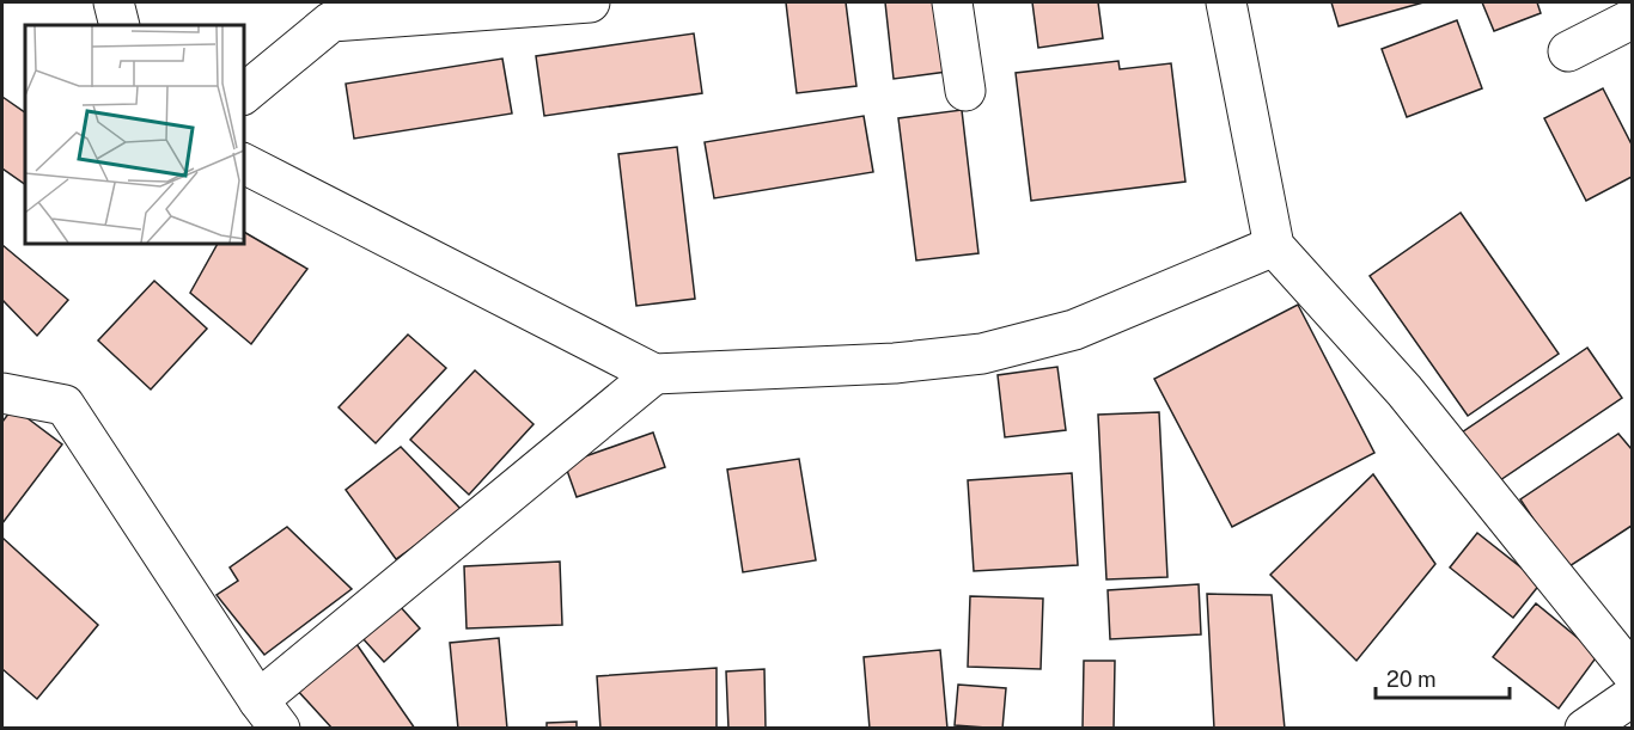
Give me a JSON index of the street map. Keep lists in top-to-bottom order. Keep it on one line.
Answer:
{"scale_bar":"20 m"}
